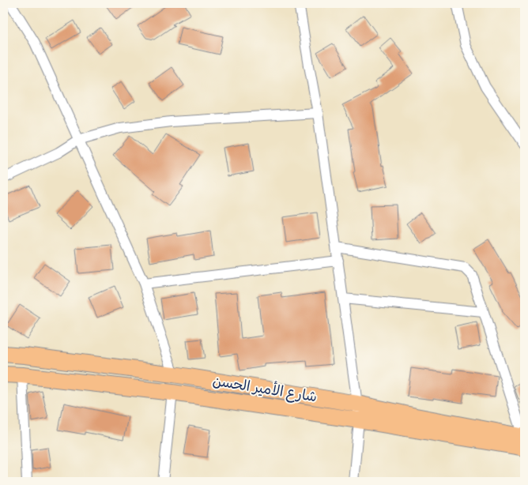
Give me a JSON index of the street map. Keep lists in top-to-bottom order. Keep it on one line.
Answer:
{"streets":{"main road":["شارع الأمير الحسن"]}}
